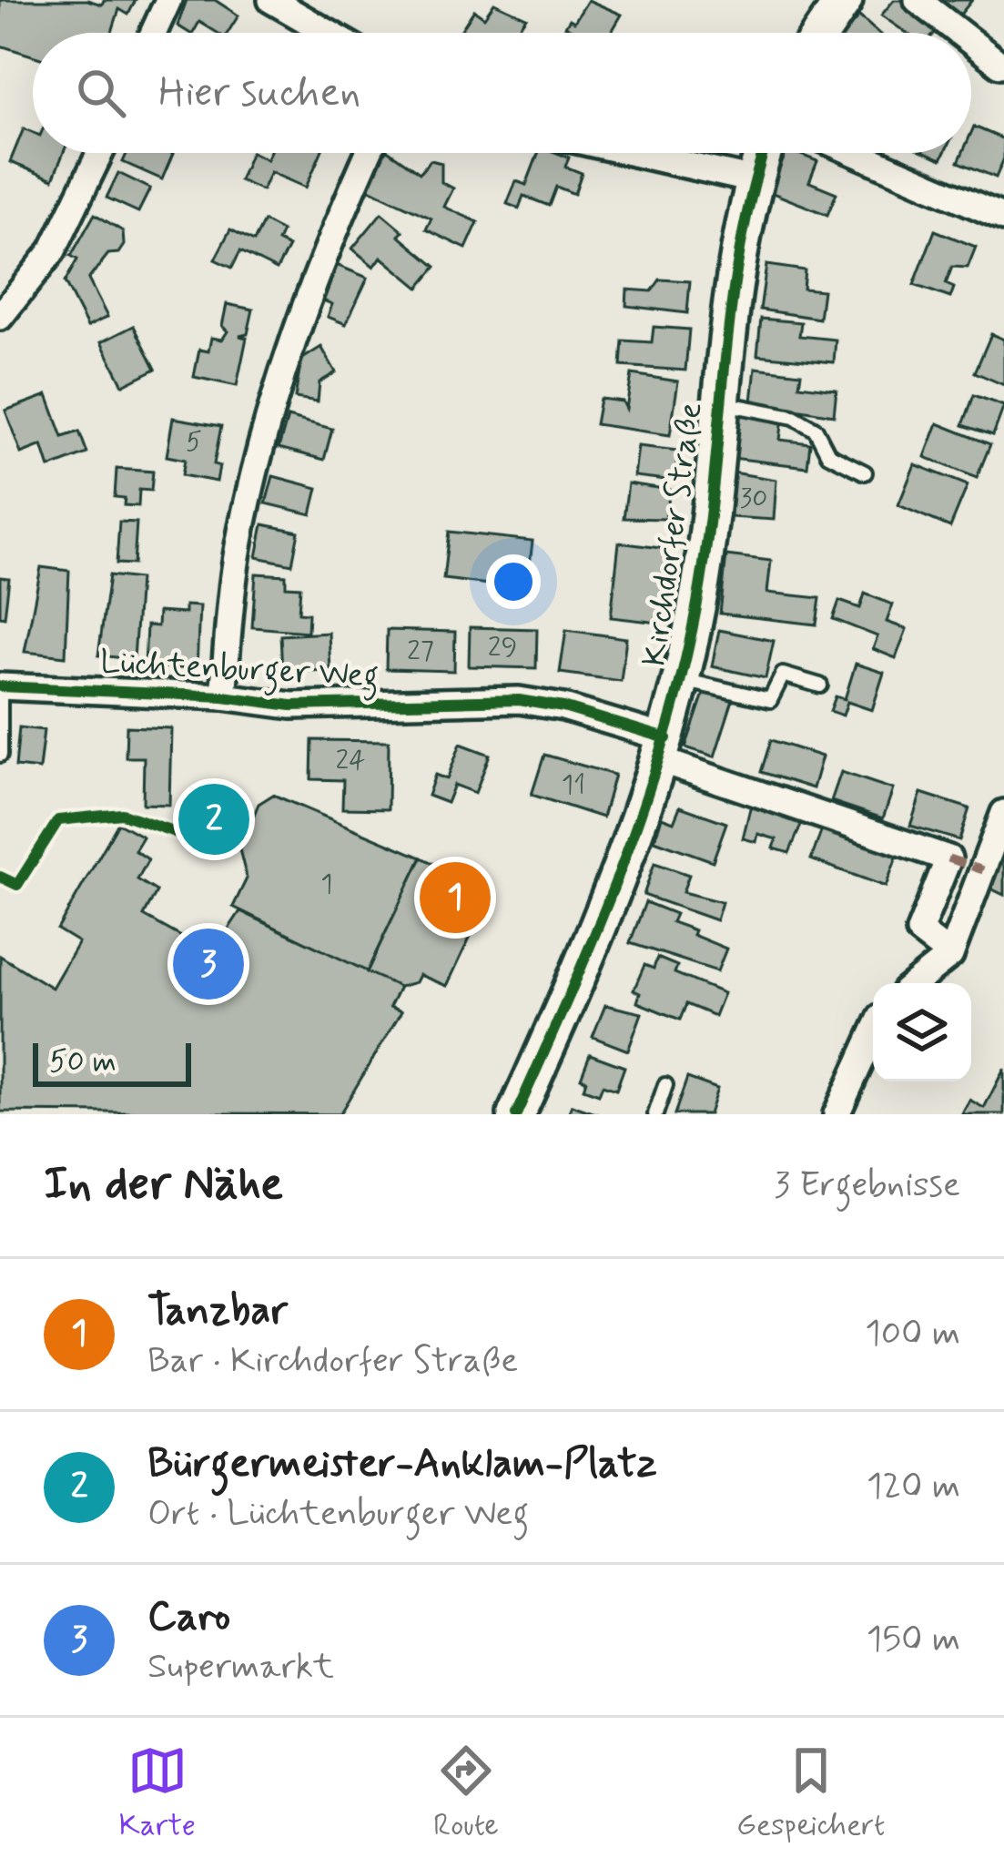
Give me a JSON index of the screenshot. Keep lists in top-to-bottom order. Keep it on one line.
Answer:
{"streets":{"street":["Kirchdorfer Straße","Lüchtenburger Weg"]},"crossings":[["Kirchdorfer Straße","Lüchtenburger Weg"]],"house_numbers":["5","30","29","27","24","11","1"],"scale_bar":"50 m","page":{"search":"Hier suchen","pins":["2","1","3"],"scale":"50 m","heading":["In der Nähe","3 Ergebnisse"],"list":[{"mark":"1","name":"Tanzbar","note":"Bar · Kirchdorfer Straße","value":"100 m"},{"mark":"2","name":"Bürgermeister-Anklam-Platz","note":"Ort · Lüchtenburger Weg","value":"120 m"},{"mark":"3","name":"Caro","note":"Supermarkt","value":"150 m"}],"nav":["Karte","Route","Gespeichert"]}}
